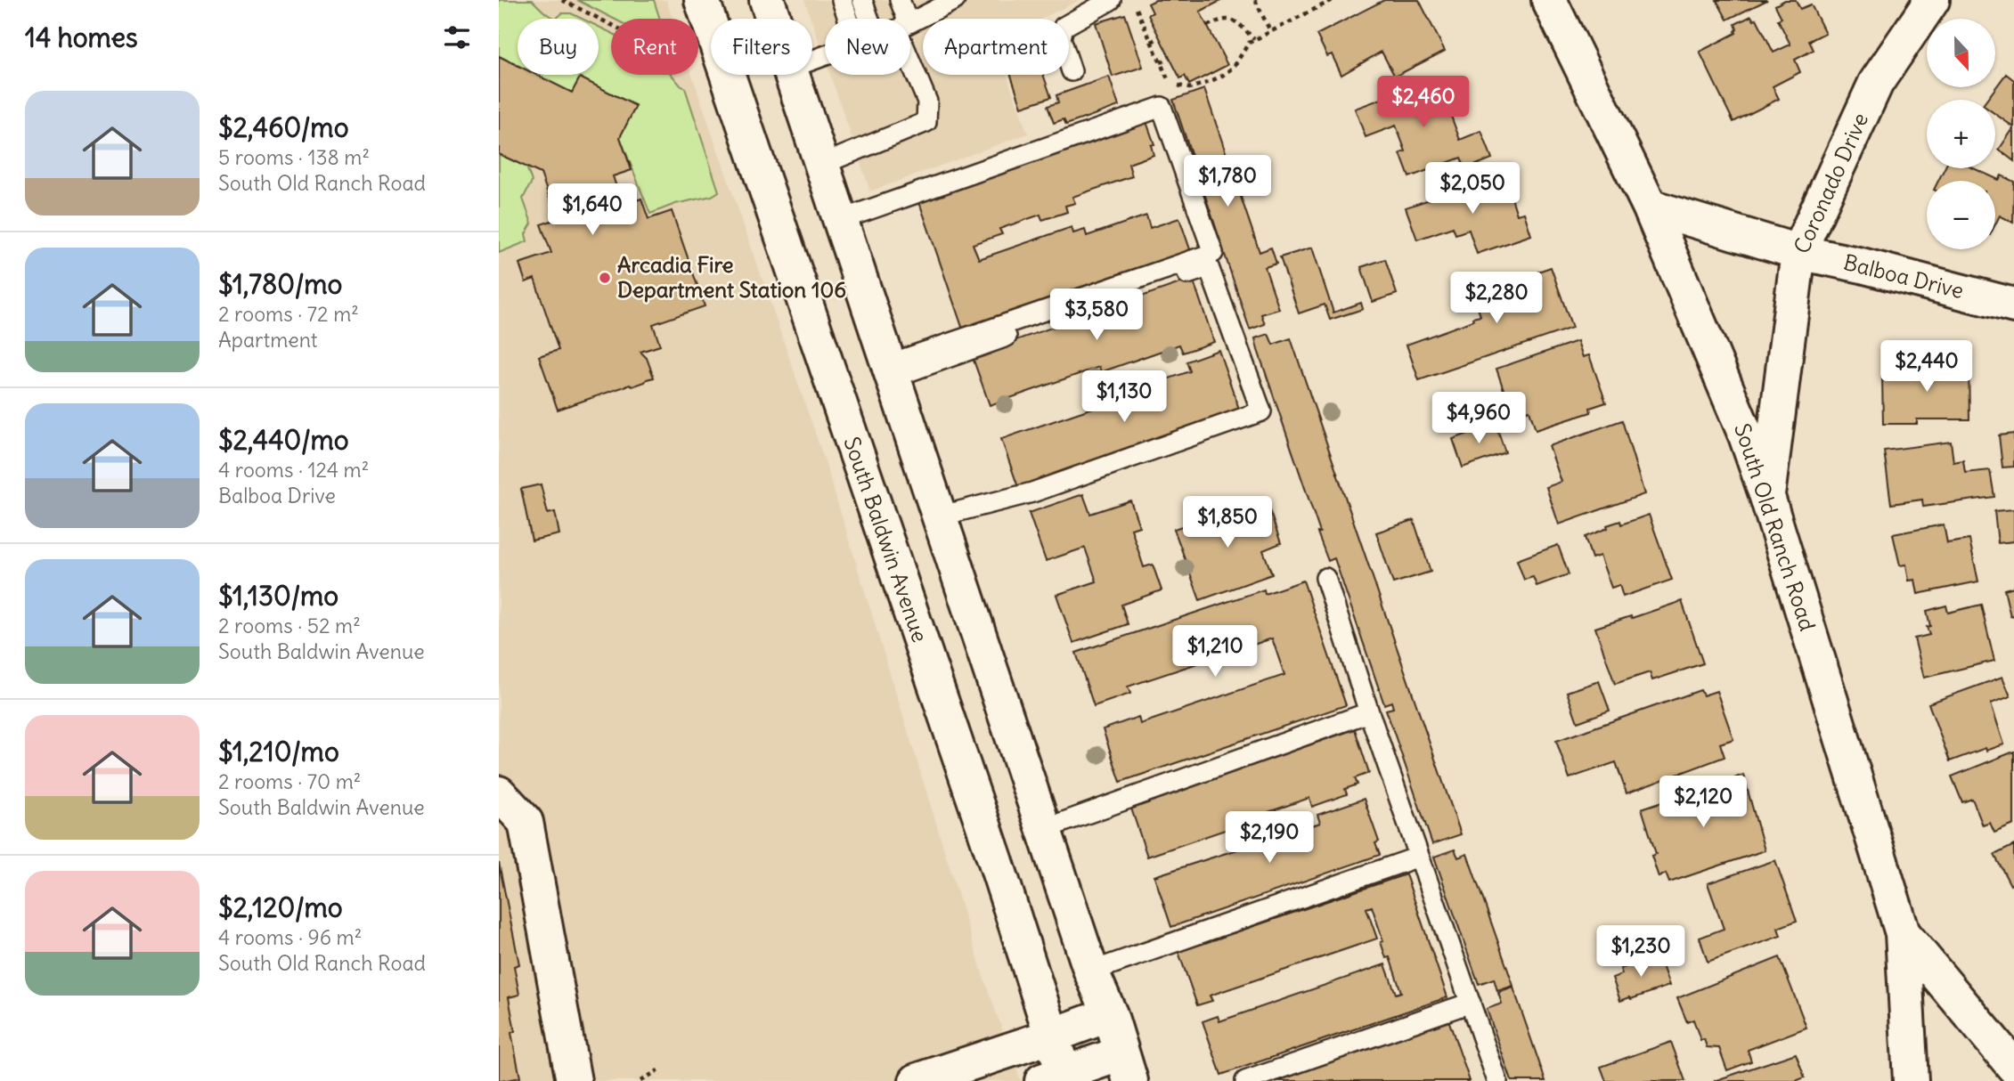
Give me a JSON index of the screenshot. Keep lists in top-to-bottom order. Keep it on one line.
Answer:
{"streets":{"street":["Coronado Drive","Balboa Drive","South Old Ranch Road","South Baldwin Avenue"]},"crossings":[["Coronado Drive","Balboa Drive"],["Coronado Drive","South Old Ranch Road"],["Balboa Drive","South Old Ranch Road"]],"places":["Arcadia Fire Department Station 106"],"north":"bottom","page":{"heading":"14 homes","map_buttons":["+","−"],"chip":["Buy","Rent","Filters","New","Apartment"],"list":[{"name":"$2,460/mo","note":"5 rooms · 138 m² · South Old Ranch Road"},{"name":"$1,780/mo","note":"2 rooms · 72 m² · Apartment"},{"name":"$2,440/mo","note":"4 rooms · 124 m² · Balboa Drive"},{"name":"$1,130/mo","note":"2 rooms · 52 m² · South Baldwin Avenue"},{"name":"$1,210/mo","note":"2 rooms · 70 m² · South Baldwin Avenue"},{"name":"$2,120/mo","note":"4 rooms · 96 m² · South Old Ranch Road"}],"price":["$2,460","$1,780","$2,050","$1,640","$2,280","$3,580","$2,440","$1,130","$4,960","$1,850","$1,210","$2,120","$2,190","$1,230"]}}
